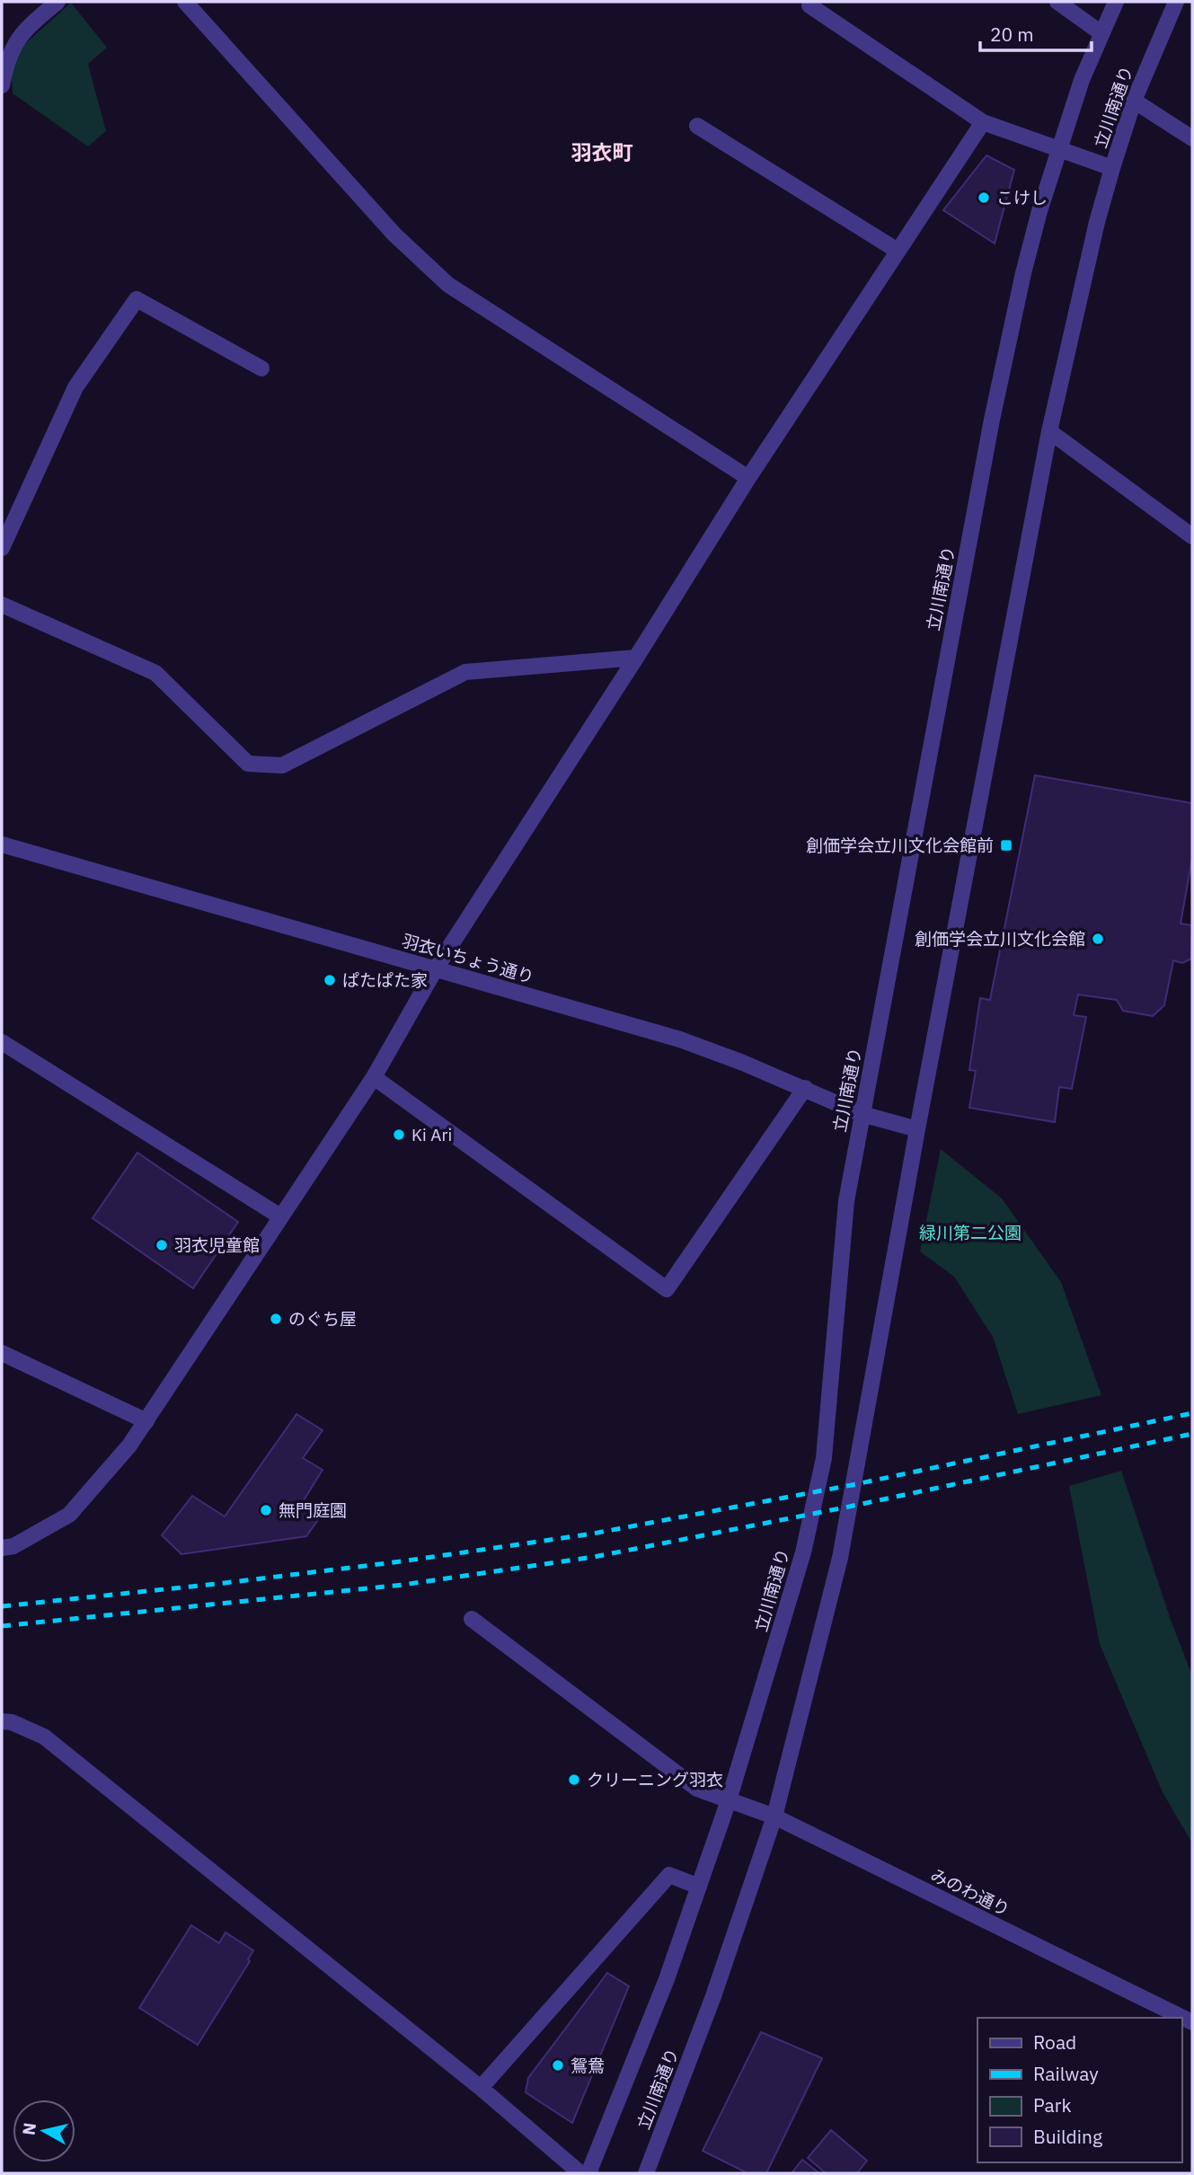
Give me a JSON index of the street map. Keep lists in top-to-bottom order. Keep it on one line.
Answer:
{"streets":{"street":["立川南通り","羽衣いちょう通り","みのわ通り"]},"crossings":[["立川南通り","羽衣いちょう通り"],["立川南通り","みのわ通り"]],"districts":["羽衣町"],"parks":["緑川第二公園"],"places":{"other":["こけし","創価学会立川文化会館","ぱたぱた家","Ki Ari","羽衣児童館","のぐち屋","無門庭園","クリーニング羽衣","鴛鴦"],"transit":["創価学会立川文化会館前"]},"legend":["Road","Railway","Park","Building"],"scale_bar":"20 m","north":"left"}
